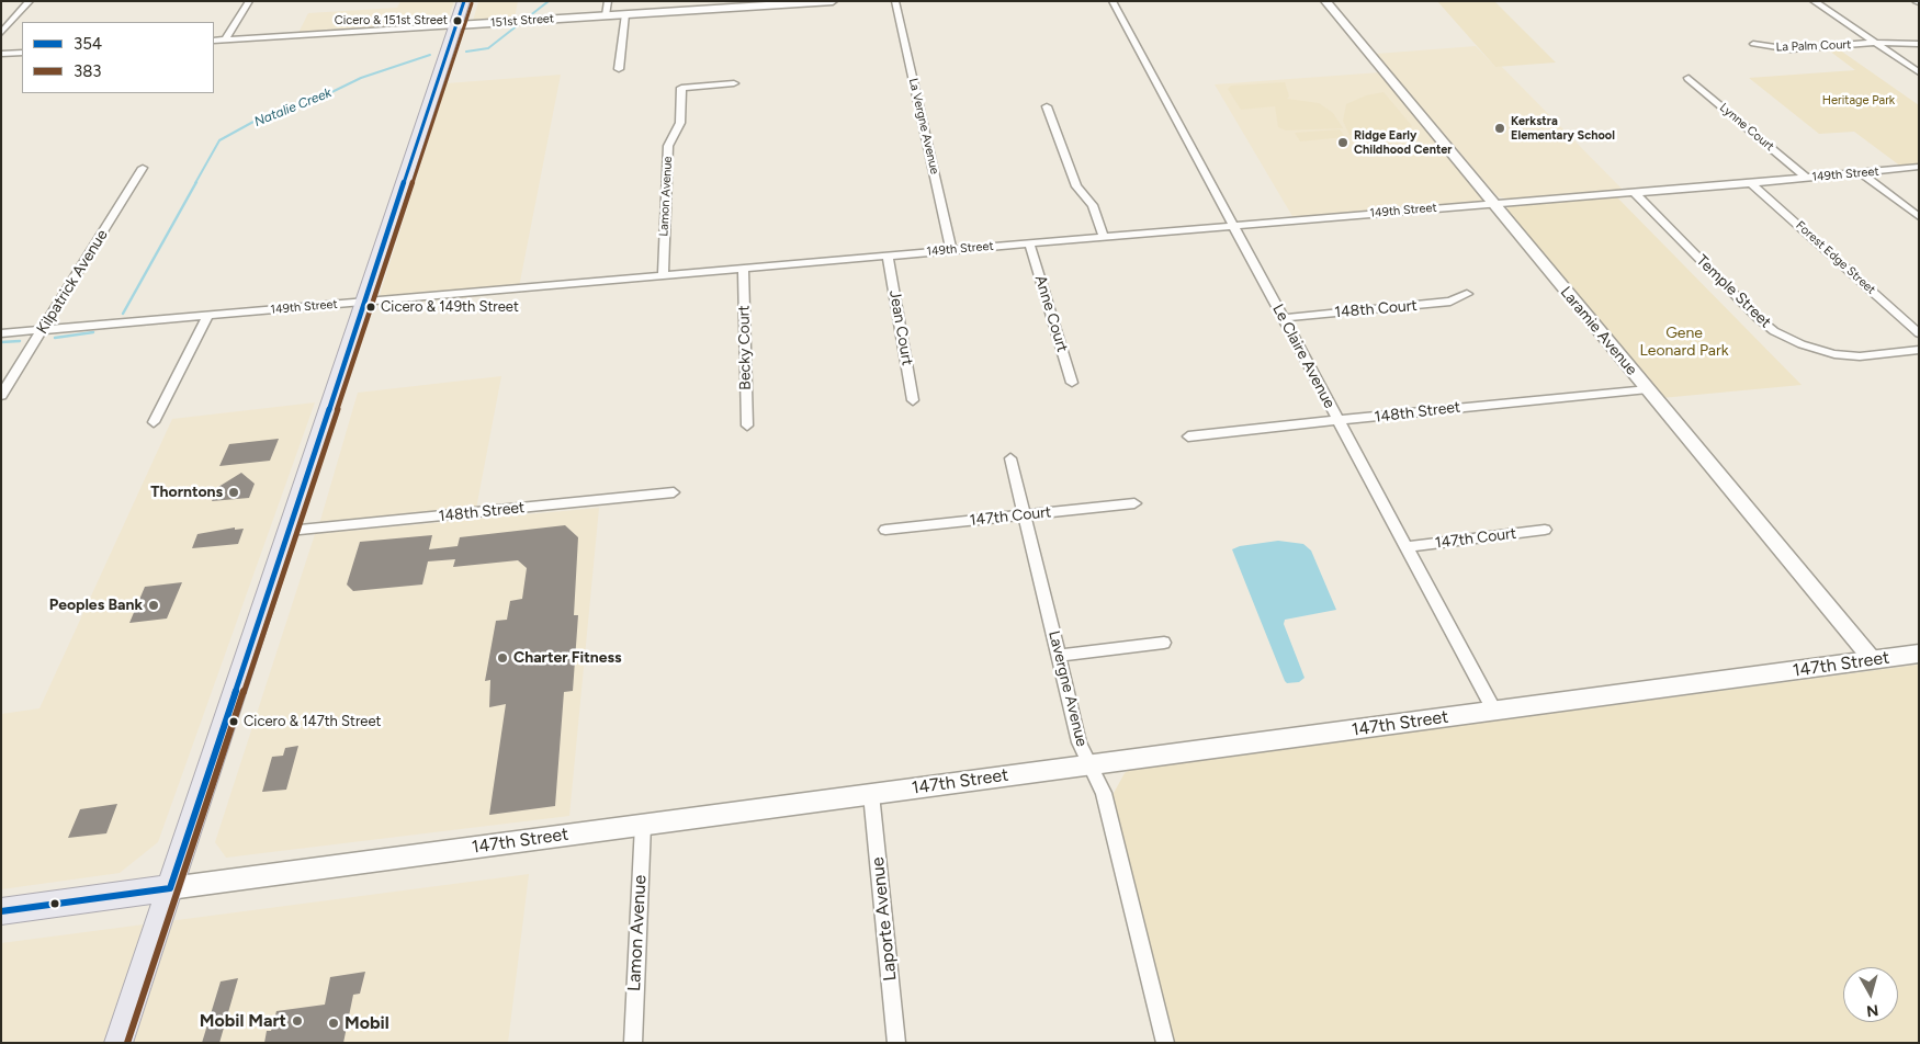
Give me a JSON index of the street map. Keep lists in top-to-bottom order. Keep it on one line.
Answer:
{"streets":{"main road":["147th Street"],"street":["151st Street","La Palm Court","La Vergne Avenue","Lynne Court","149th Street","Lamon Avenue","Forest Edge Street","Kilpatrick Avenue","Temple Street","148th Court","Anne Court","Jean Court","Laramie Avenue","Becky Court","Le Claire Avenue","148th Street","147th Court","Lavergne Avenue","Laporte Avenue"]},"crossings":[["La Vergne Avenue","149th Street"],["Lynne Court","149th Street"],["149th Street","Lamon Avenue"],["149th Street","Forest Edge Street"],["149th Street","Kilpatrick Avenue"],["149th Street","Temple Street"],["149th Street","Anne Court"],["149th Street","Jean Court"],["149th Street","Laramie Avenue"],["149th Street","Becky Court"],["149th Street","Le Claire Avenue"],["Lamon Avenue","147th Street"],["148th Court","Le Claire Avenue"],["Laramie Avenue","148th Street"],["Laramie Avenue","147th Street"],["Le Claire Avenue","148th Street"],["Le Claire Avenue","147th Court"],["Le Claire Avenue","147th Street"],["147th Court","Lavergne Avenue"],["147th Street","Lavergne Avenue"],["147th Street","Laporte Avenue"]],"water":["Natalie Creek"],"parks":["Heritage Park","Gene Leonard Park"],"places":["Cicero & 151st Street","Kerkstra Elementary School","Ridge Early Childhood Center","Cicero & 149th Street","Thorntons","Peoples Bank","Charter Fitness","Cicero & 147th Street","Mobil Mart","Mobil"],"lines":["transit line 354","transit line 383"],"legend":["354","383"],"north":"bottom"}
